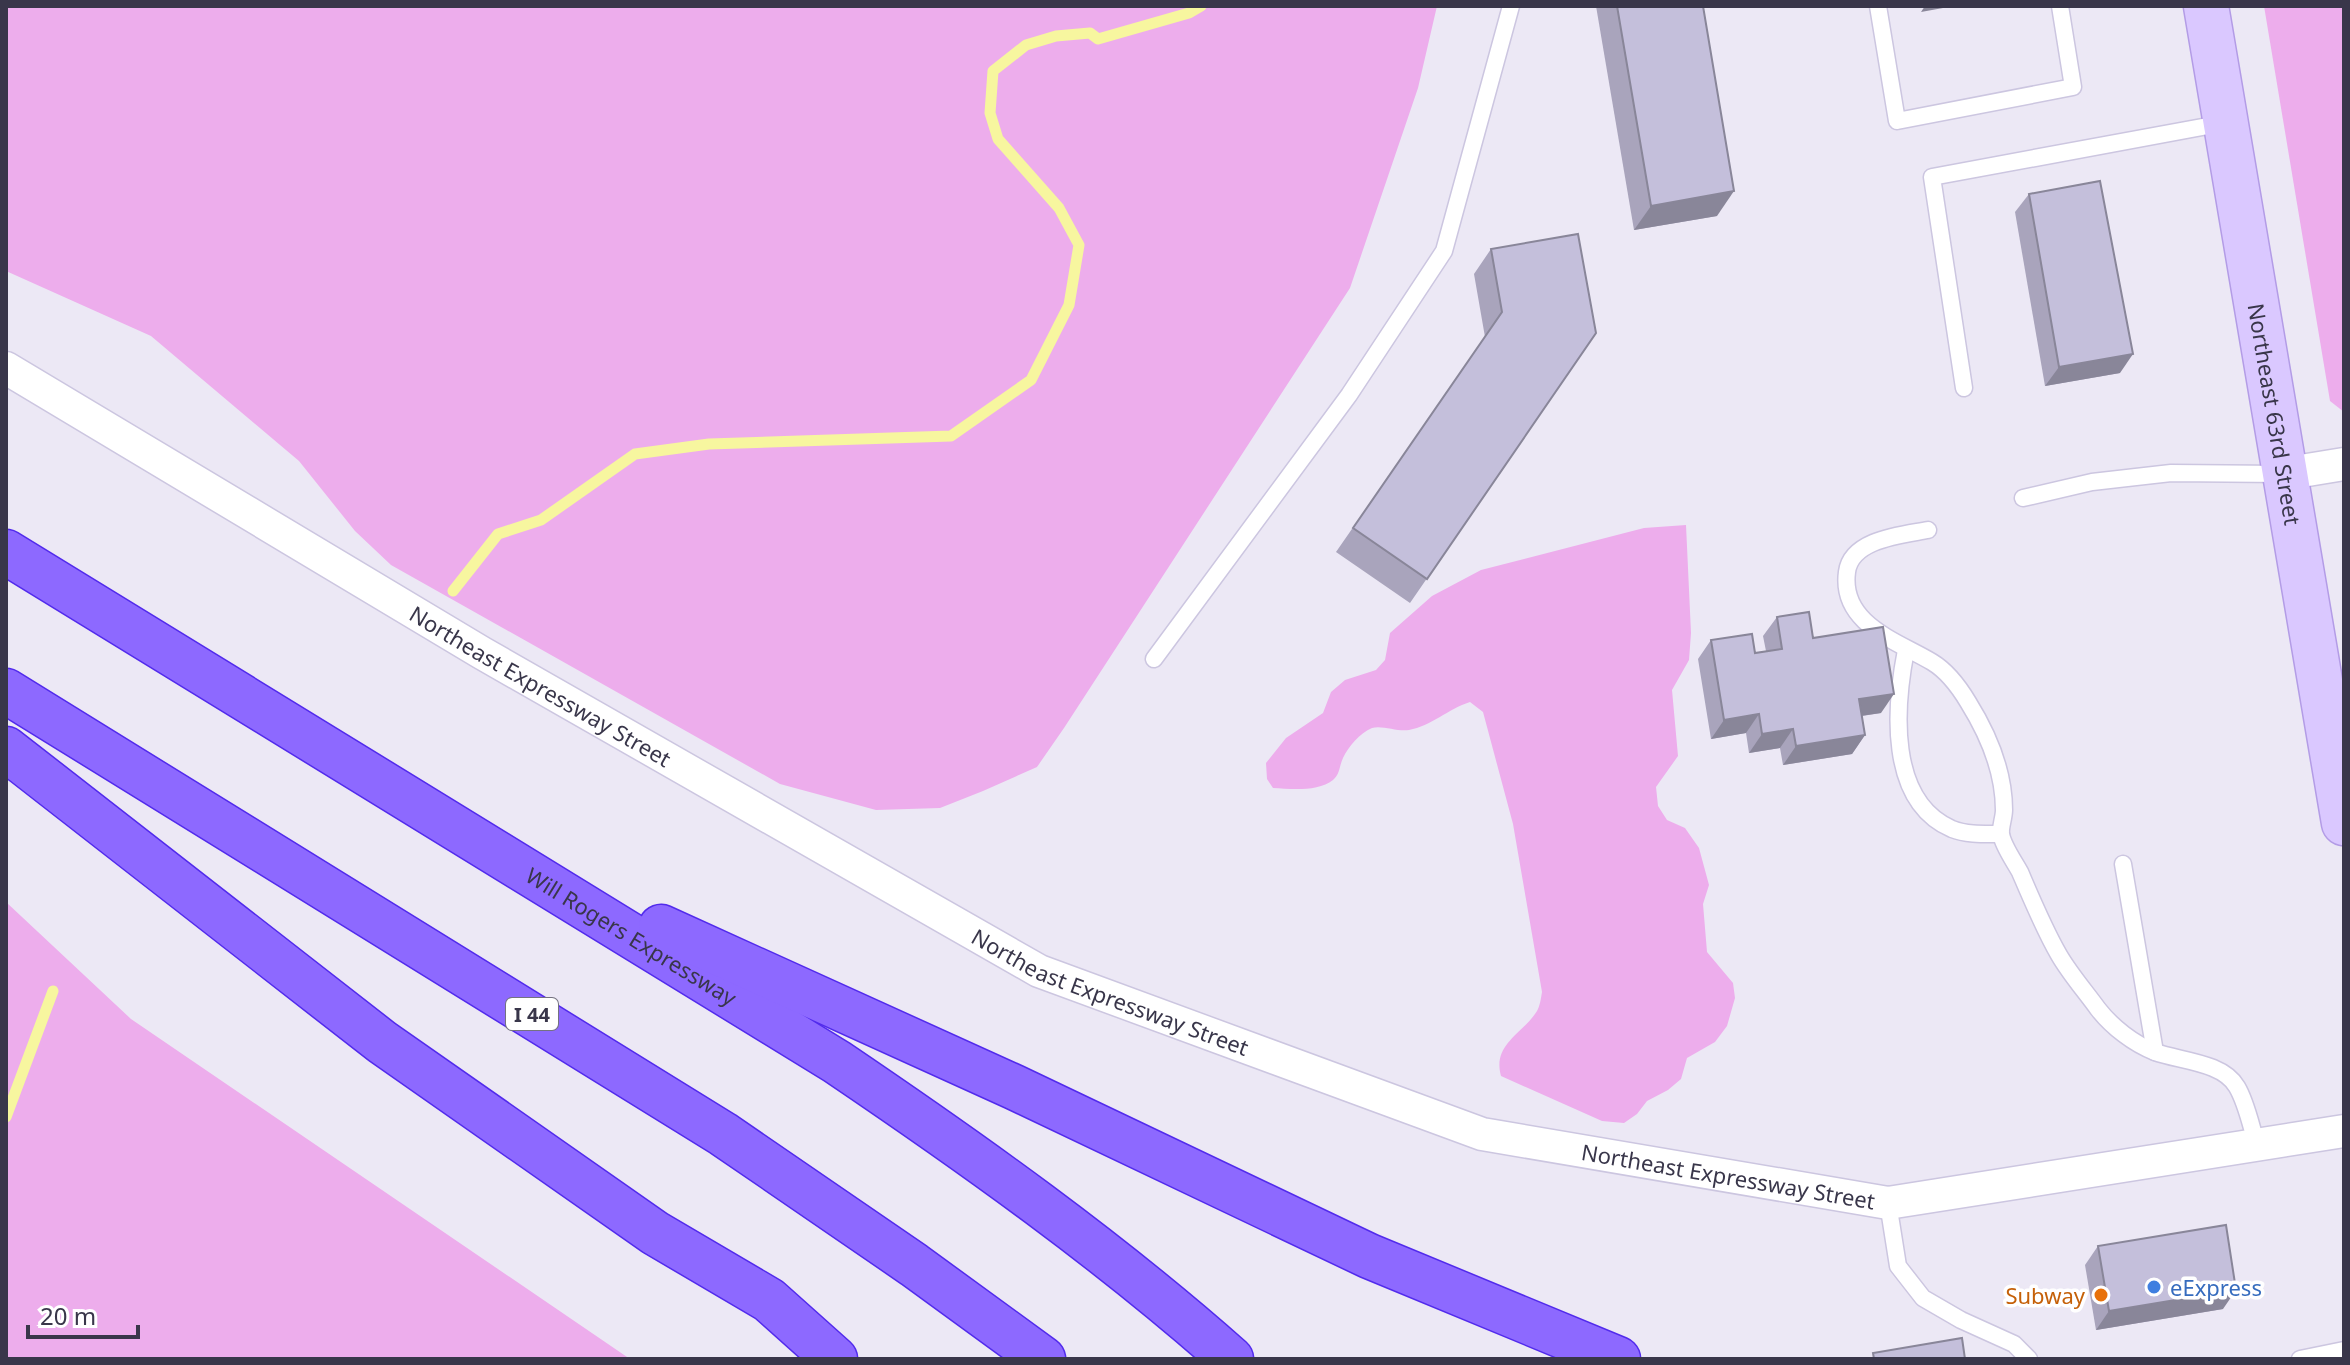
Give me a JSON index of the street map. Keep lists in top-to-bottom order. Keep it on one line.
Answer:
{"streets":{"highway":["Will Rogers Expressway","I 44"],"main road":["Northeast 63rd Street"],"street":["Northeast Expressway Street"]},"places":["eExpress","Subway"],"scale_bar":"20 m"}
